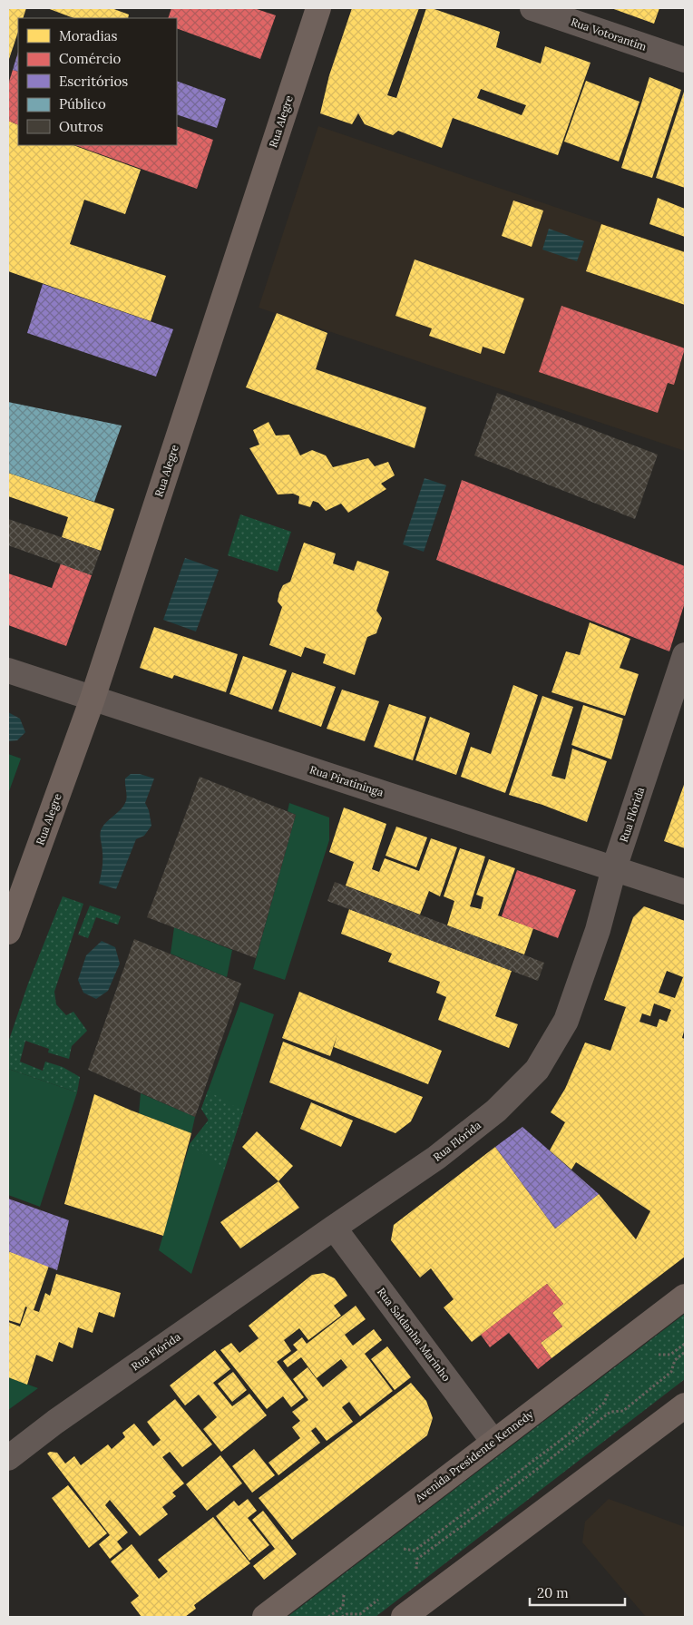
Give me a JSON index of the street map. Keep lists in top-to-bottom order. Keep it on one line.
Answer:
{"streets":{"main road":["Rua Alegre","Avenida Presidente Kennedy"],"street":["Rua Votorantim","Rua Piratininga","Rua Flórida","Rua Saldanha Marinho"]},"crossings":[["Rua Alegre","Rua Piratininga"],["Rua Piratininga","Rua Flórida"],["Rua Flórida","Rua Saldanha Marinho"],["Rua Saldanha Marinho","Avenida Presidente Kennedy"]],"legend":["Moradias","Comércio","Escritórios","Público","Outros"],"scale_bar":"20 m"}
